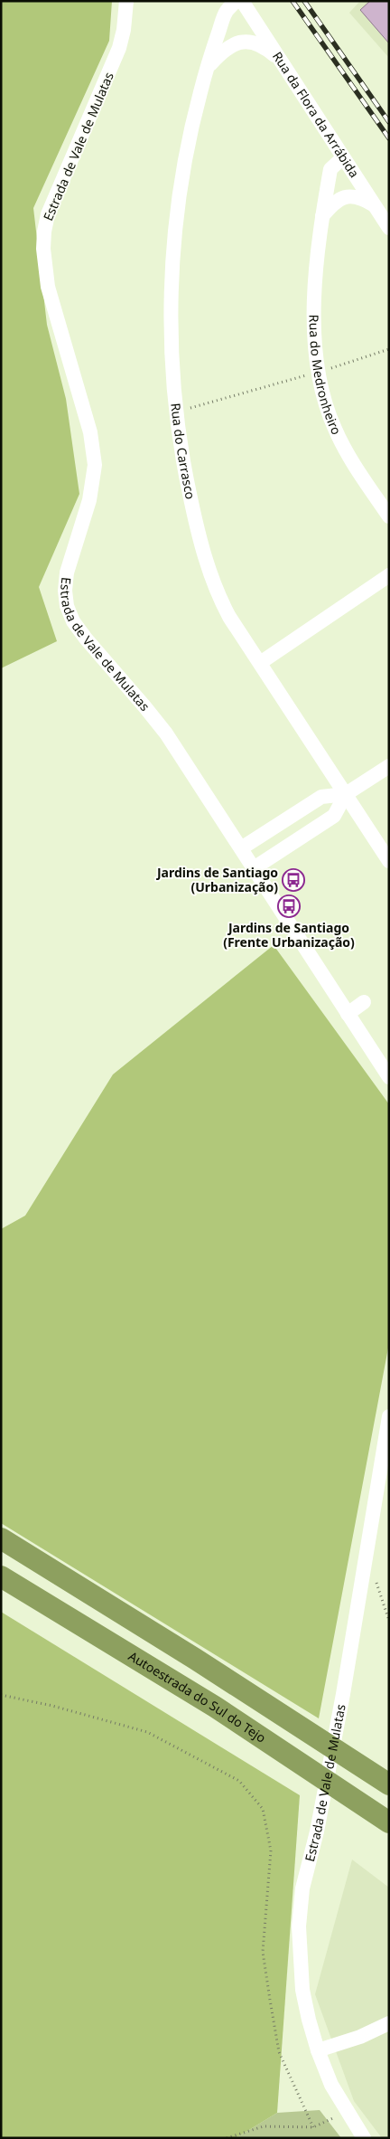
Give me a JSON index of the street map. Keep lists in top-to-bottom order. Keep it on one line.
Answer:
{"streets":{"highway":["Autoestrada do Sul do Tejo"],"street":["Rua da Flora da Arrábida","Estrada de Vale de Mulatas","Rua do Medronheiro","Rua do Carrasco"]},"crossings":[["Rua da Flora da Arrábida","Rua do Medronheiro"]],"places":{"bus stop":["Jardins de Santiago (Urbanização)","Jardins de Santiago (Frente Urbanização)"]}}
